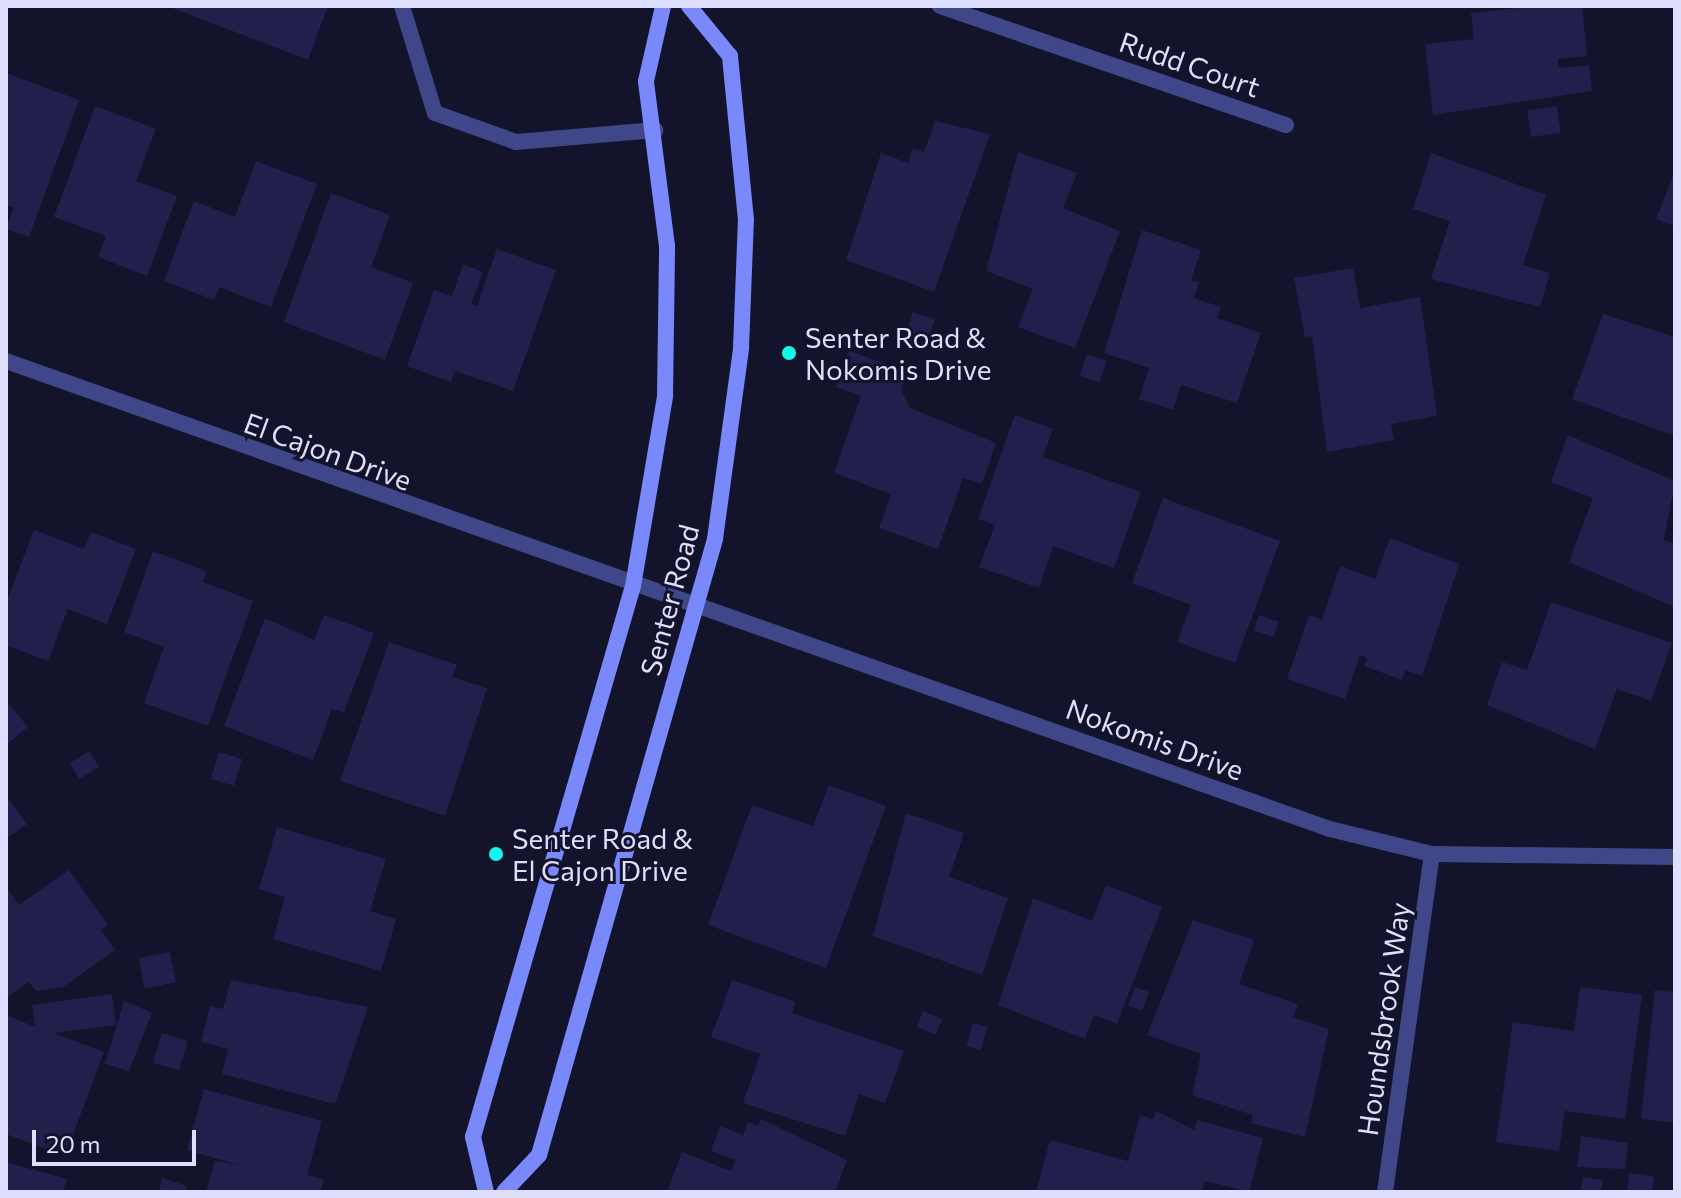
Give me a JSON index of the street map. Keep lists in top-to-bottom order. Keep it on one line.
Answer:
{"streets":{"main road":["Senter Road"],"street":["Rudd Court","El Cajon Drive","Nokomis Drive","Houndsbrook Way"]},"crossings":[["El Cajon Drive","Senter Road"],["El Cajon Drive","Nokomis Drive"],["Senter Road","Nokomis Drive"],["Nokomis Drive","Houndsbrook Way"]],"places":["Senter Road & Nokomis Drive","Senter Road & El Cajon Drive"],"scale_bar":"20 m"}
